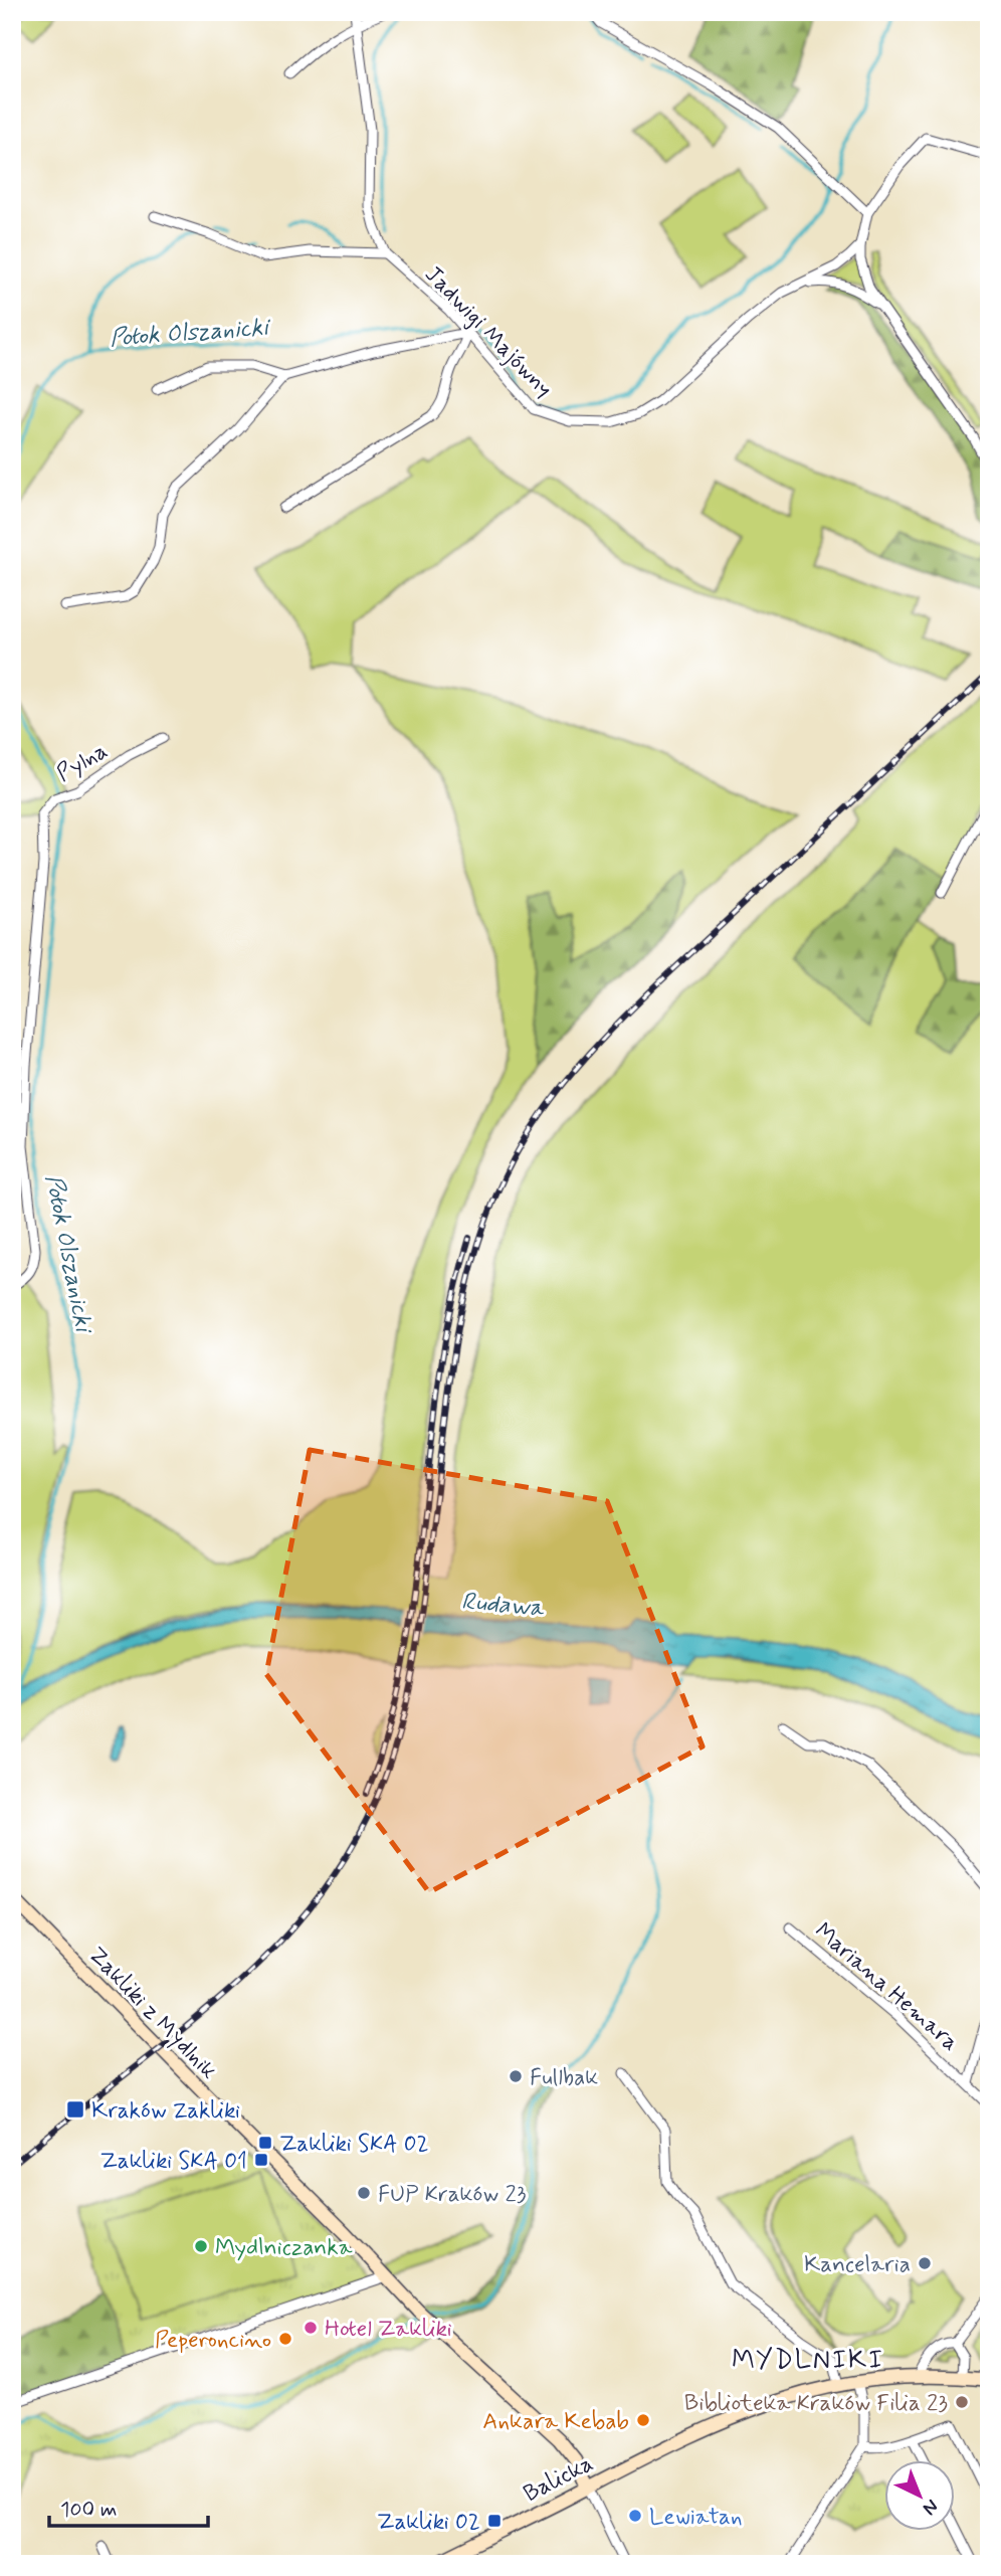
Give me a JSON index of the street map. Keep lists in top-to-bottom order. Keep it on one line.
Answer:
{"streets":{"street":["Jadwigi Majówny","Pylna","Mariana Hemara","Zakliki z Mydlnik","Balicka"]},"crossings":[["Zakliki z Mydlnik","Balicka"]],"districts":["MYDLNIKI"],"water":["Potok Olszanicki","Rudawa"],"places":{"other":["Fullbak","FUP Kraków 23","Mydlniczanka","Kancelaria","Hotel Zakliki","Peperoncino","Biblioteka Kraków Filia 23","Ankara Kebab","Lewiatan"],"transit":["Kraków Zakliki","Zakliki SKA 02","Zakliki SKA 01","Zakliki 02"]},"scale_bar":"100 m","north":"bottom right"}
